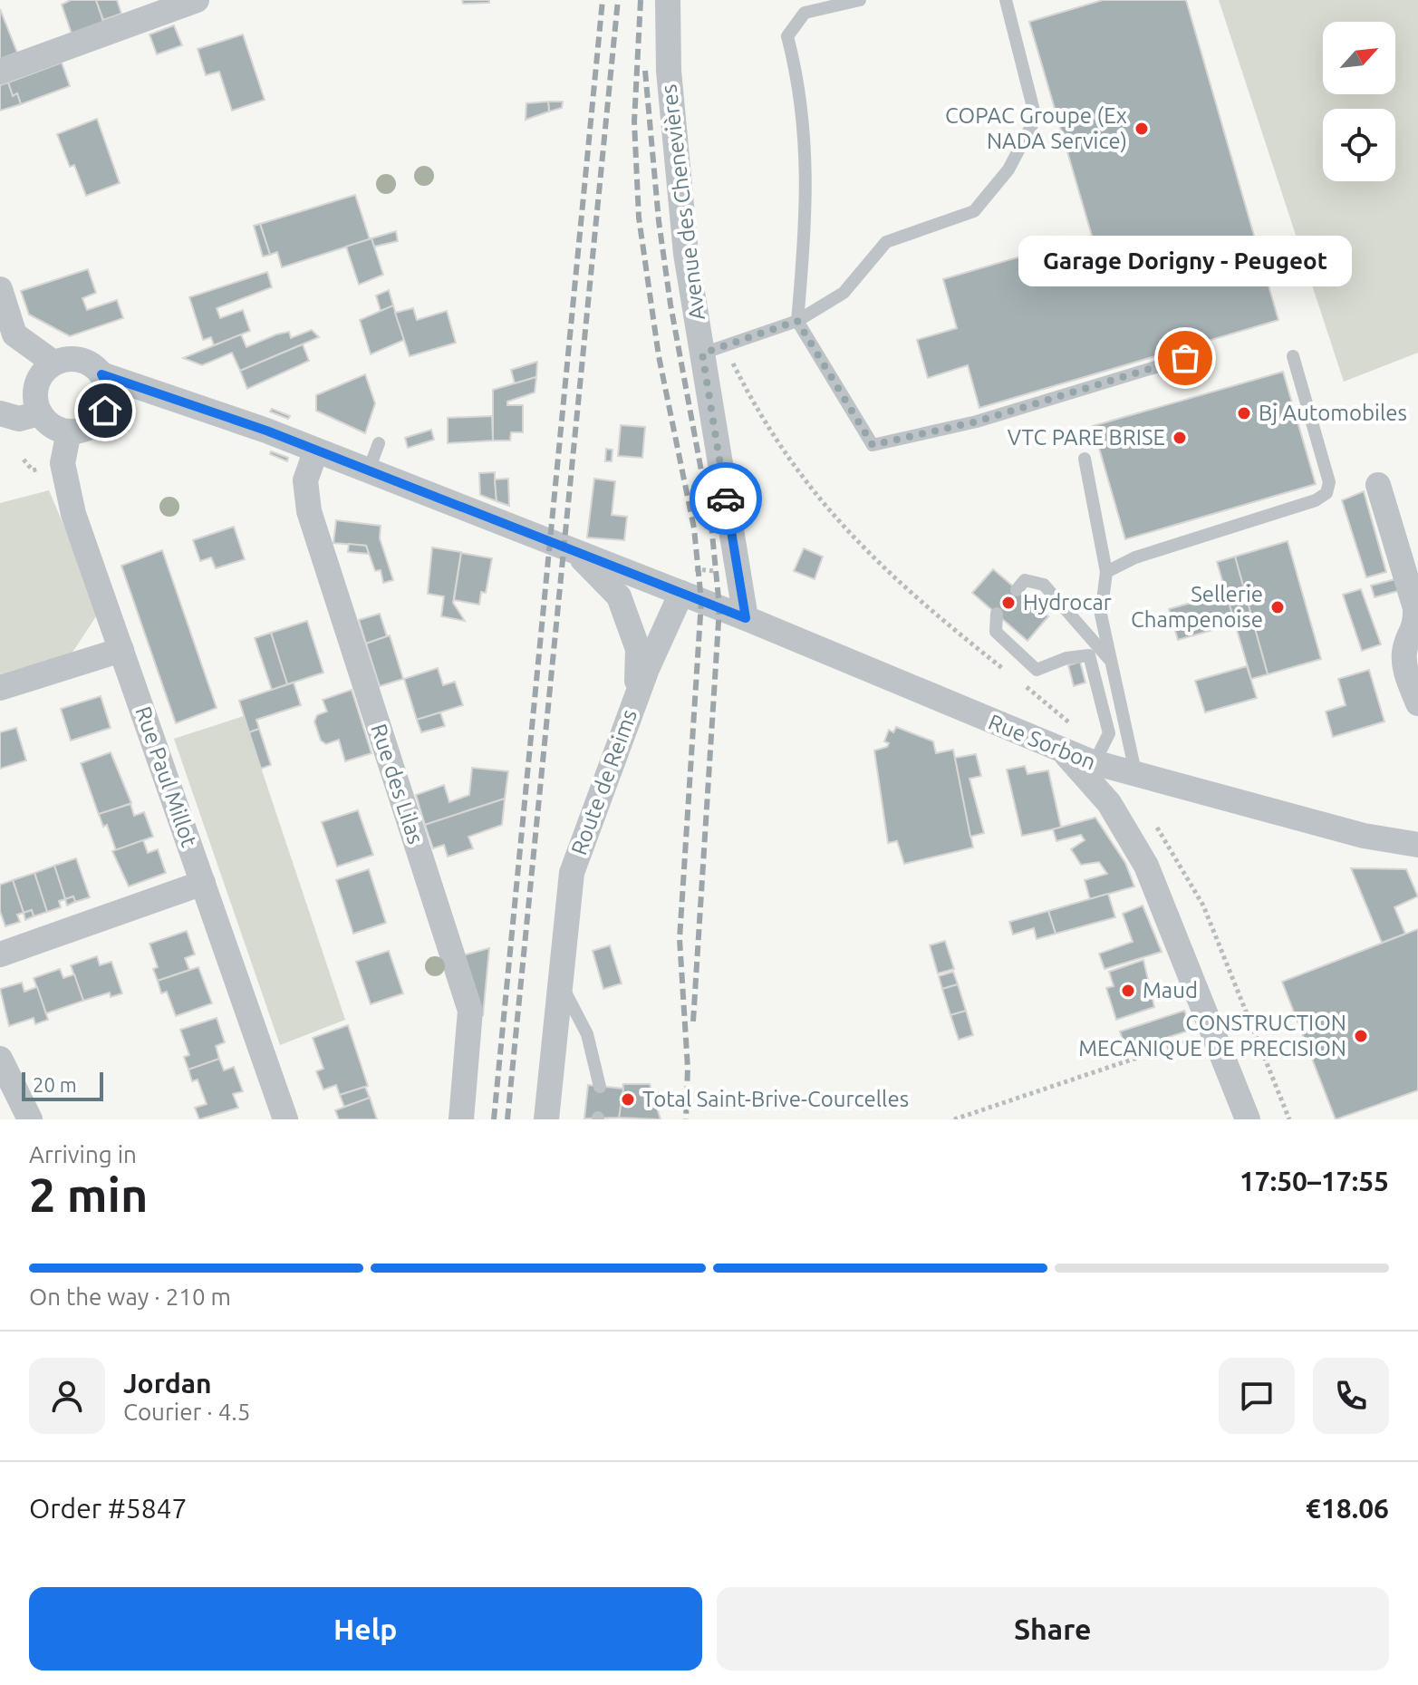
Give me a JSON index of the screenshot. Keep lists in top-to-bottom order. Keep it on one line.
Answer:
{"streets":{"street":["Avenue des Chenevières","Rue Sorbon","Rue Paul Millot","Route de Reims","Rue des Lilas"]},"crossings":[["Avenue des Chenevières","Rue Sorbon"],["Rue Sorbon","Rue Paul Millot"],["Rue Sorbon","Route de Reims"],["Rue Sorbon","Rue des Lilas"]],"places":["COPAC Groupe (Ex NADA Service)","Garage Dorigny - Peugeot","Bj Automobiles","VTC PARE BRISE","Hydrocar","Sellerie Champenoise","Maud","CONSTRUCTION MECANIQUE DE PRECISION","Total Saint-Brive-Courcelles"],"scale_bar":"20 m","north":"top right","page":{"bubble":"Garage Dorigny - Peugeot","scale":"20 m","heading":["2 min","Arriving in","17:50–17:55"],"panel":["Jordan","Courier · 4.5","Order #5847","€18.06"],"bar":"On the way · 210 m","buttons":["Help","Share"]}}
